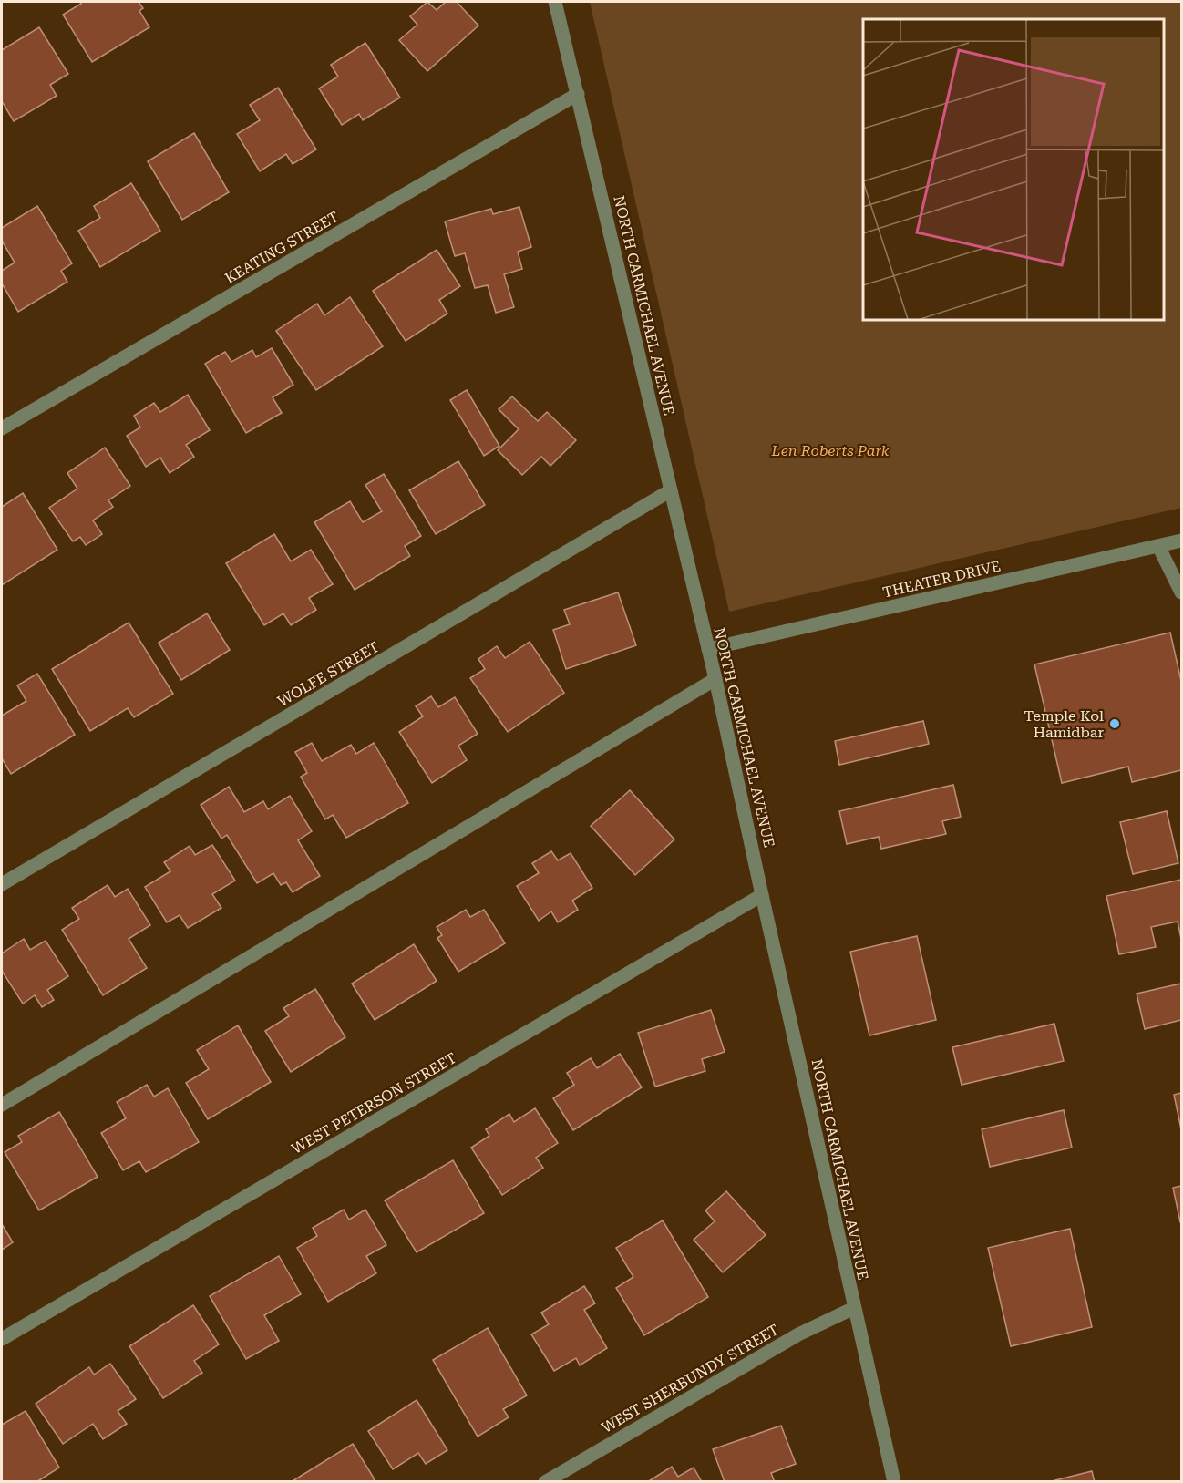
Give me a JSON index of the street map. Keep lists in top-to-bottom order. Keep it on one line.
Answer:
{"streets":{"street":["KEATING STREET","NORTH CARMICHAEL AVENUE","THEATER DRIVE","WOLFE STREET","WEST PETERSON STREET","WEST SHERBUNDY STREET"]},"crossings":[["KEATING STREET","NORTH CARMICHAEL AVENUE"],["NORTH CARMICHAEL AVENUE","THEATER DRIVE"],["NORTH CARMICHAEL AVENUE","WOLFE STREET"],["NORTH CARMICHAEL AVENUE","WEST PETERSON STREET"],["NORTH CARMICHAEL AVENUE","WEST SHERBUNDY STREET"]],"parks":["Len Roberts Park"],"places":["Temple Kol Hamidbar"]}
